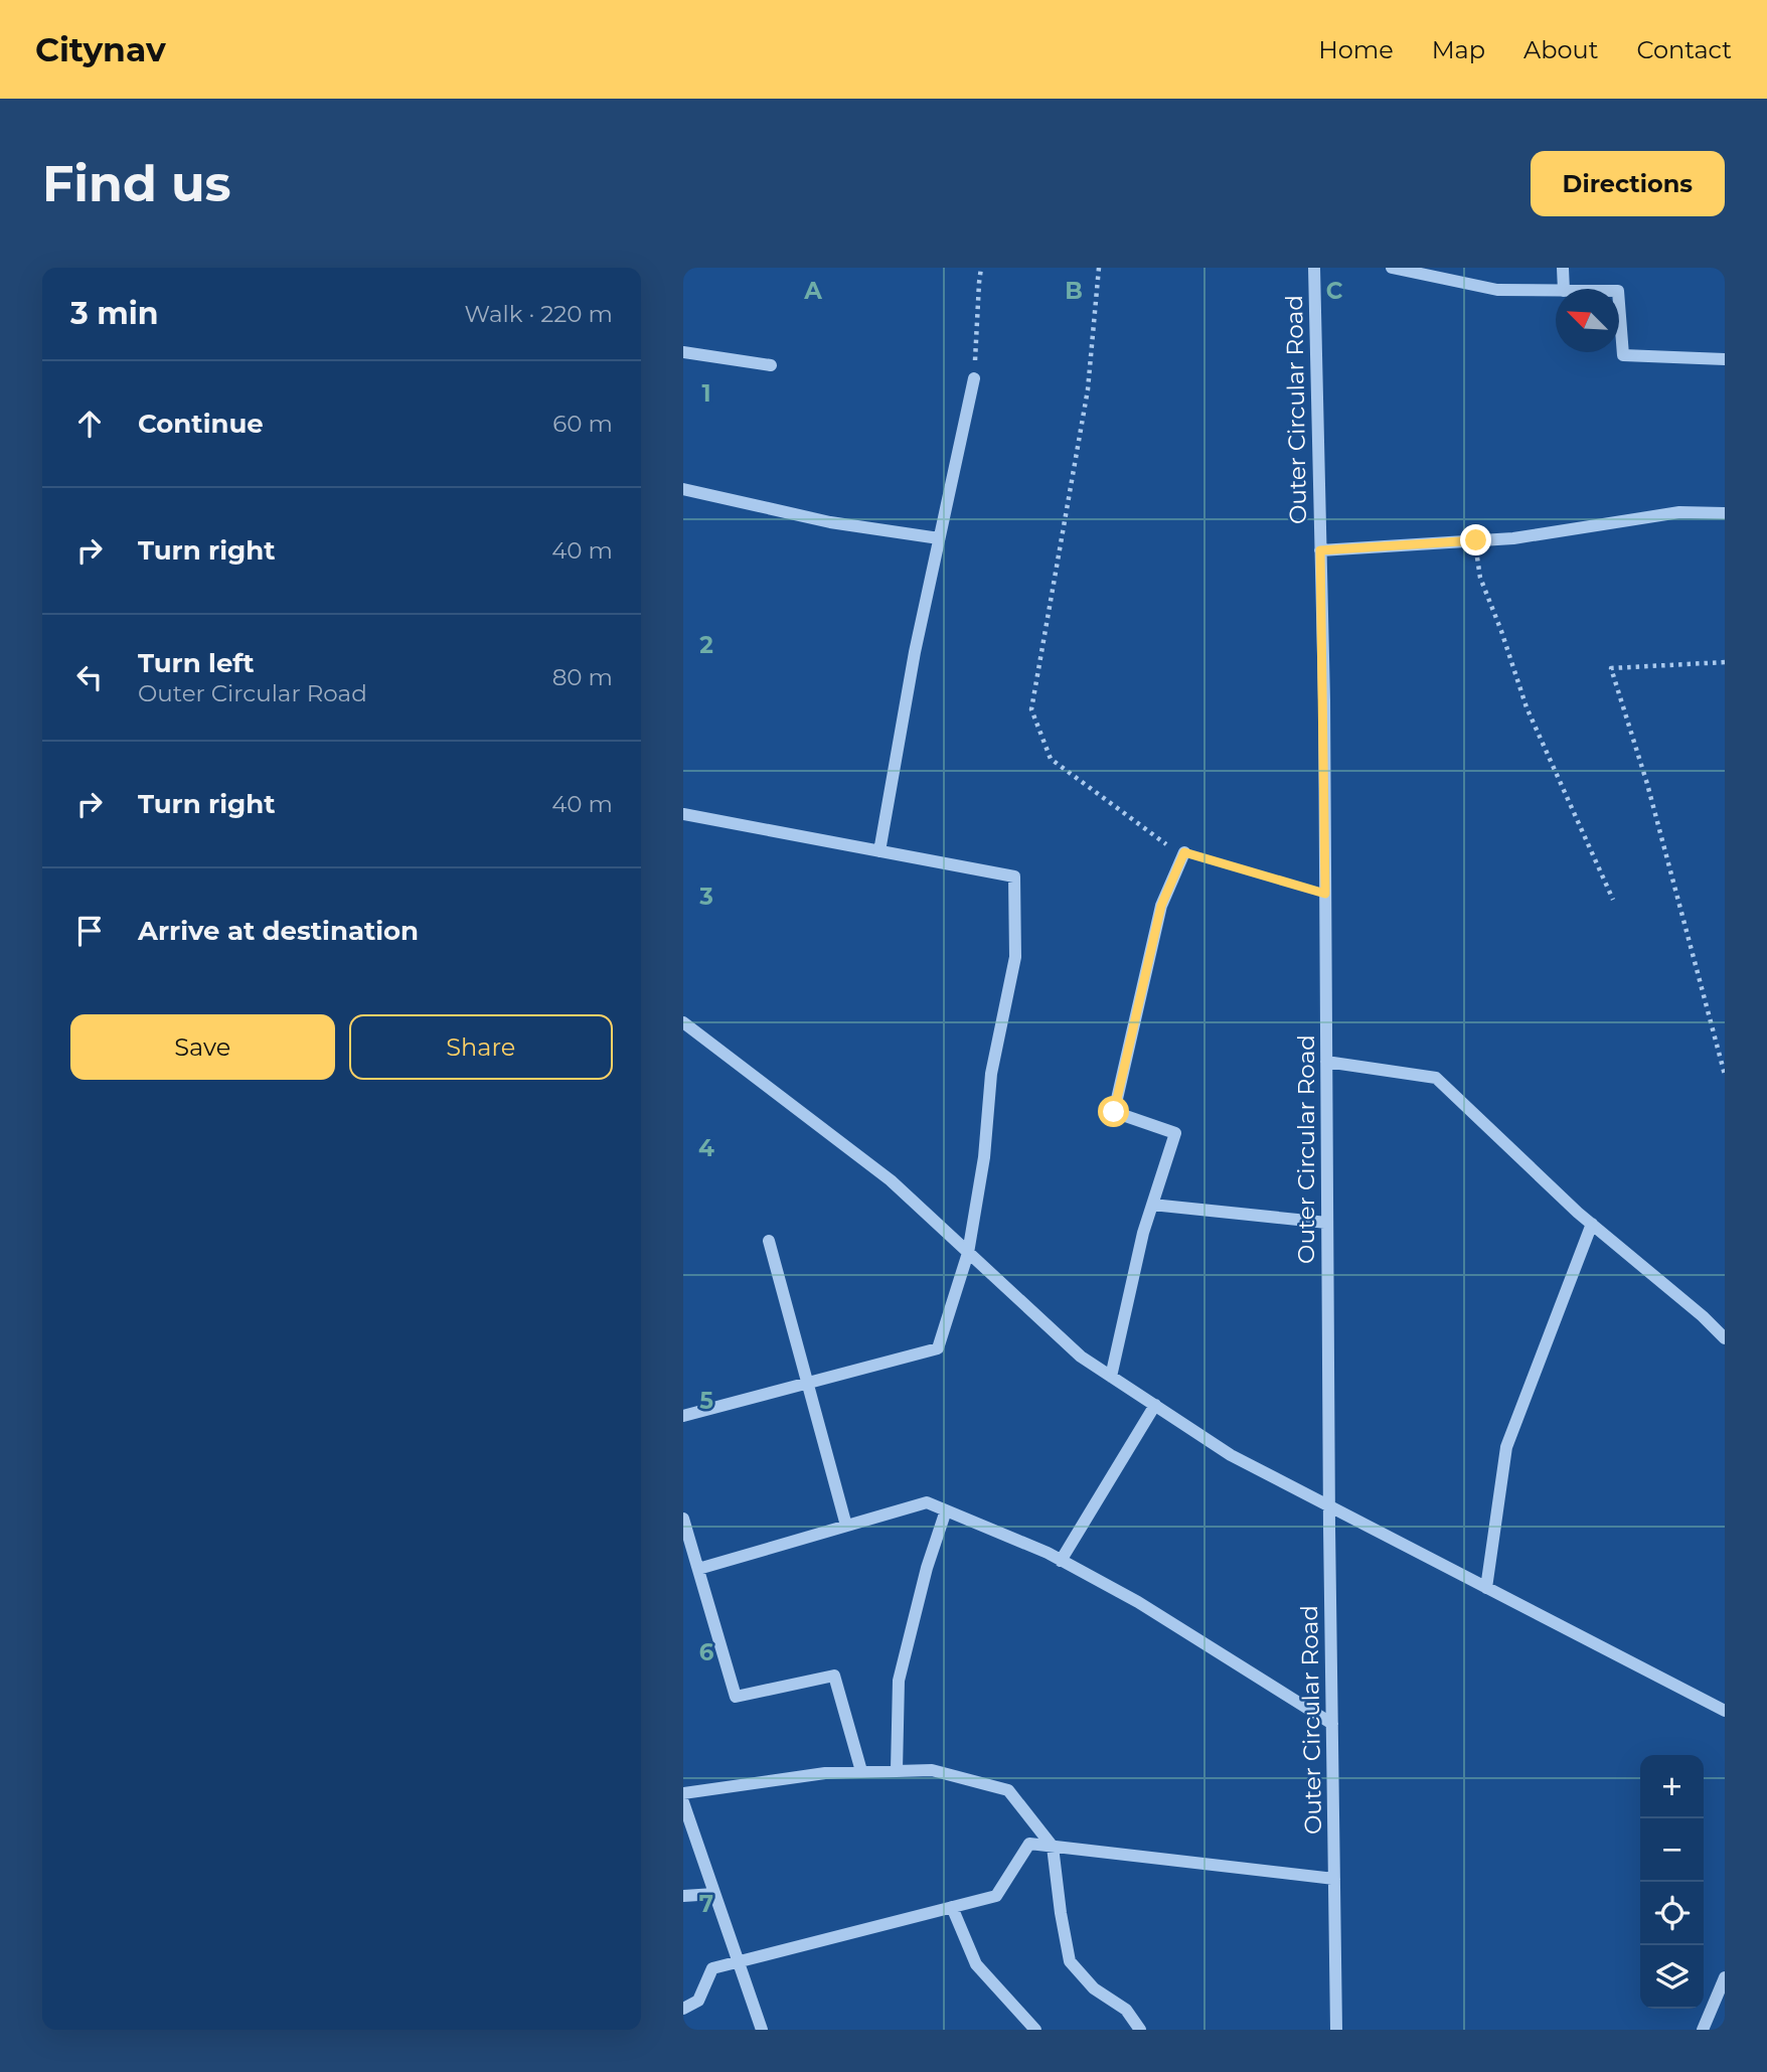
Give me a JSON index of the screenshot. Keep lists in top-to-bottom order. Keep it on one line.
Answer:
{"streets":{"street":["Outer Circular Road"]},"north":"top left","page":{"header":"Citynav","nav":["Home","Map","About","Contact"],"buttons":["Directions",["Save","Share"]],"title":"Find us","heading":["3 min","Walk · 220 m"],"list":[["Continue","60 m"],["Turn right","40 m"],["Turn left","Outer Circular Road","80 m"],["Turn right","40 m"],"Arrive at destination"],"map_buttons":["+","−"]},"grid":{"columns":["A","B","C"],"rows":["1","2","3","4","5","6","7"]}}
